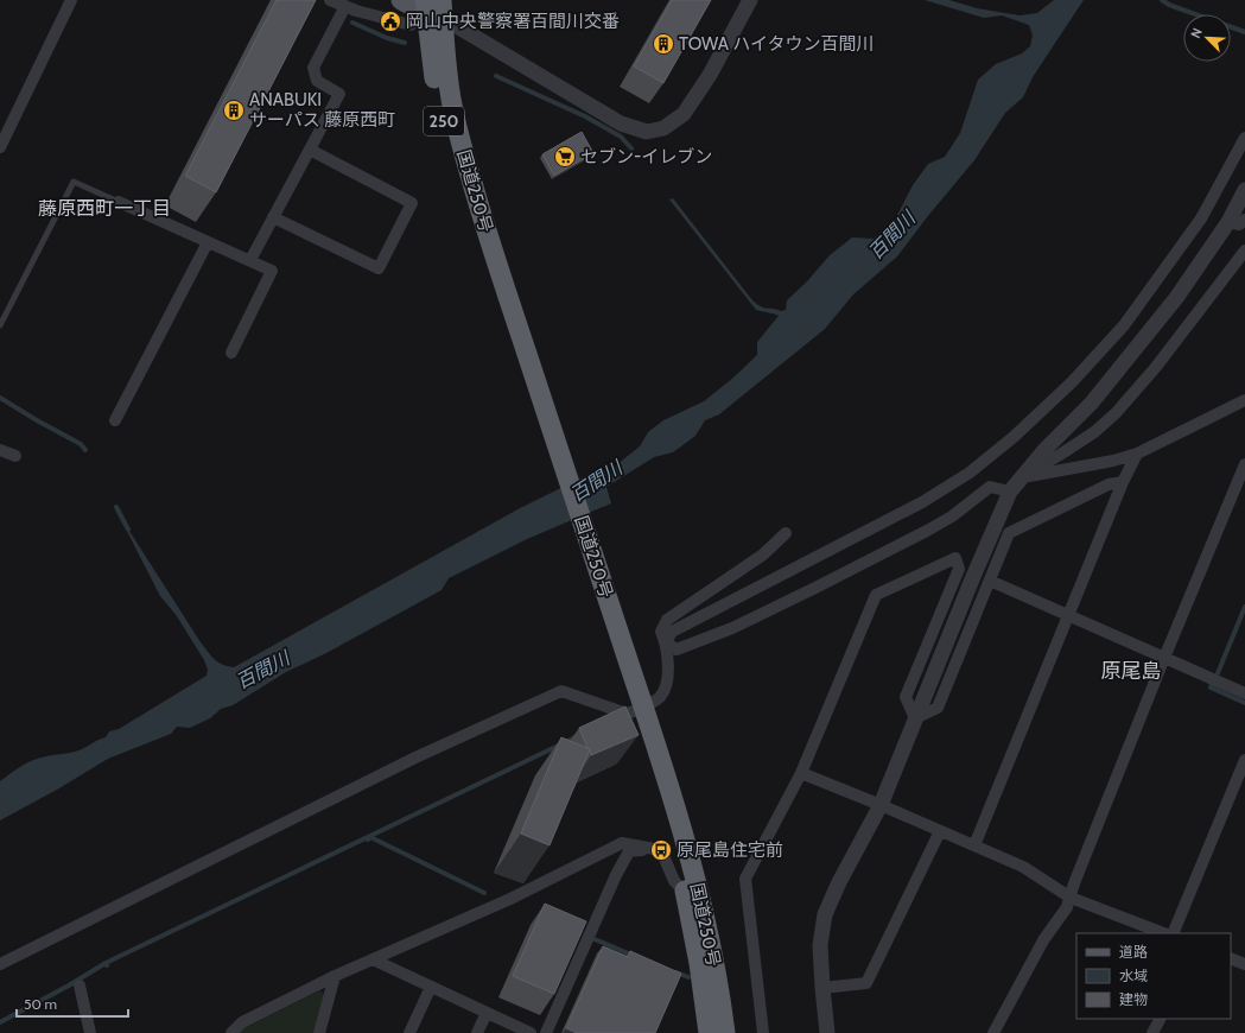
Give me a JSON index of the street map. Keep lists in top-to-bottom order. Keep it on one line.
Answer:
{"streets":{"highway":["250","国道250号"]},"districts":["藤原西町一丁目","原尾島"],"water":["百間川"],"places":{"public building":["岡山中央警察署百間川交番"],"building":["TOWA ハイタウン百間川","ANABUKI サーパス 藤原西町"],"supermarket":["セブン-イレブン"],"bus stop":["原尾島住宅前"]},"legend":["道路","水域","建物"],"scale_bar":"50 m","north":"top left"}
